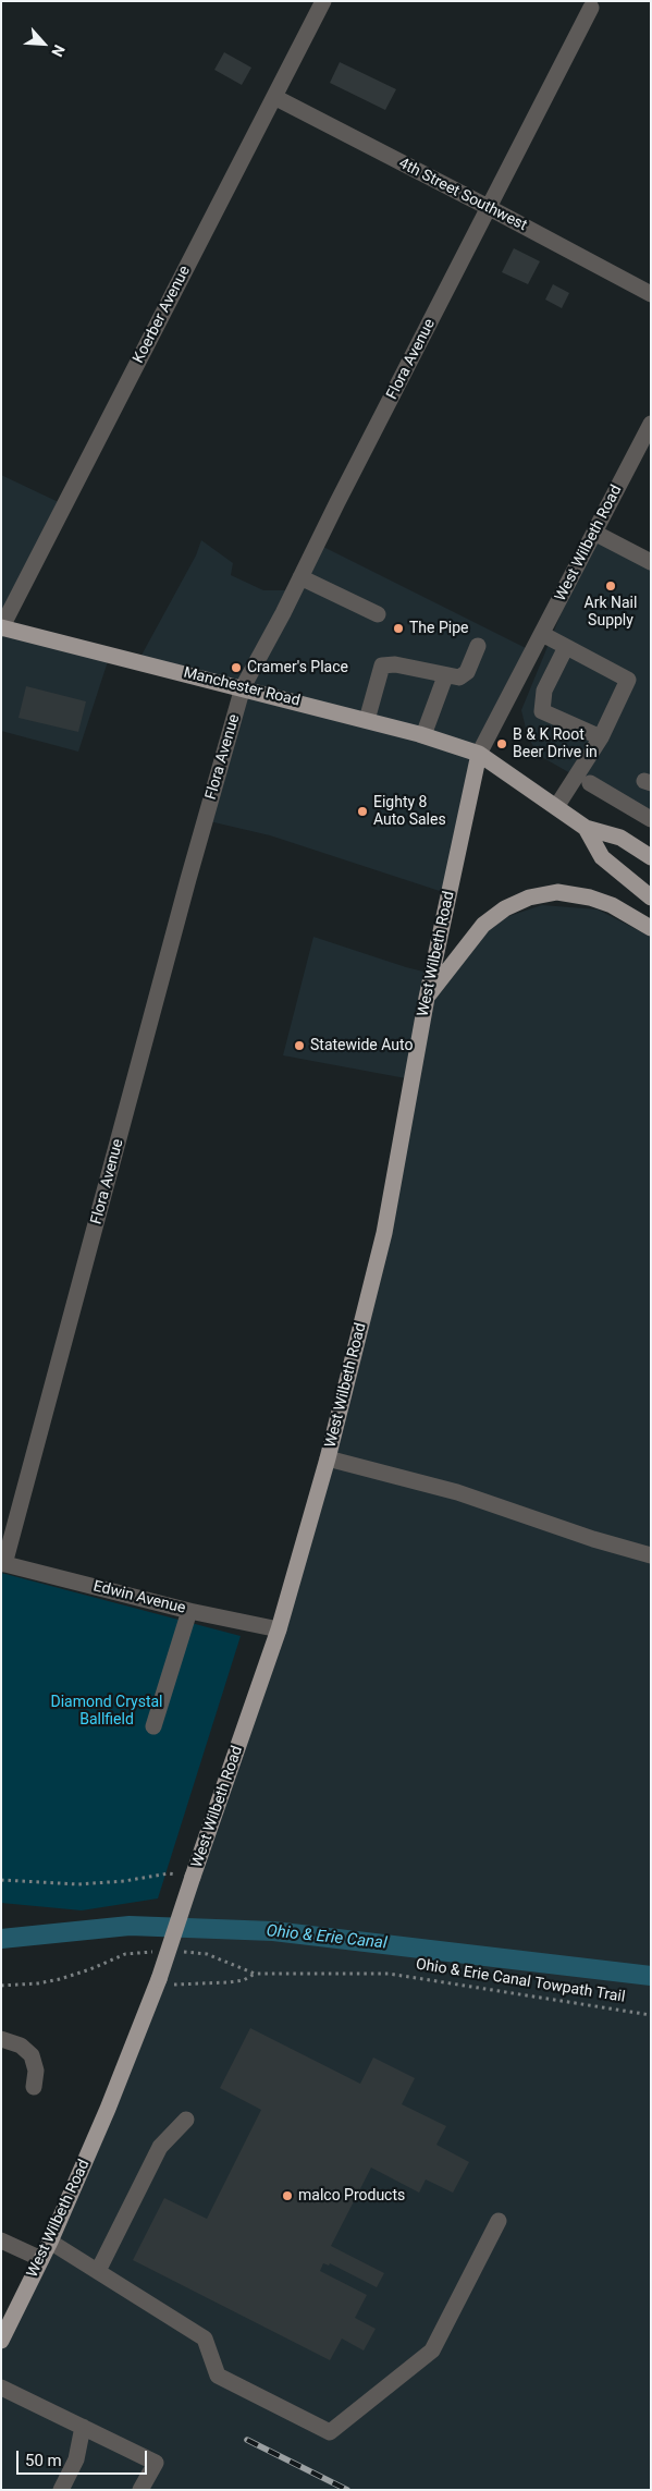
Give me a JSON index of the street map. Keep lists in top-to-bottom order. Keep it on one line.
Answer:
{"streets":{"main road":["West Wilbeth Road","Manchester Road"],"street":["4th Street Southwest","Koerber Avenue","Flora Avenue","Edwin Avenue"],"path":["Ohio & Erie Canal Towpath Trail"]},"crossings":[["4th Street Southwest","Koerber Avenue"],["4th Street Southwest","Flora Avenue"],["Koerber Avenue","Manchester Road"],["Flora Avenue","Manchester Road"],["Flora Avenue","Edwin Avenue"],["West Wilbeth Road","Manchester Road"],["West Wilbeth Road","Edwin Avenue"]],"water":["Ohio & Erie Canal"],"parks":["Diamond Crystal Ballfield"],"places":["Ark Nail Supply","The Pipe","Cramer's Place","B & K Root Beer Drive in","Eighty 8 Auto Sales","Statewide Auto","malco Products"],"scale_bar":"50 m","north":"bottom right"}
